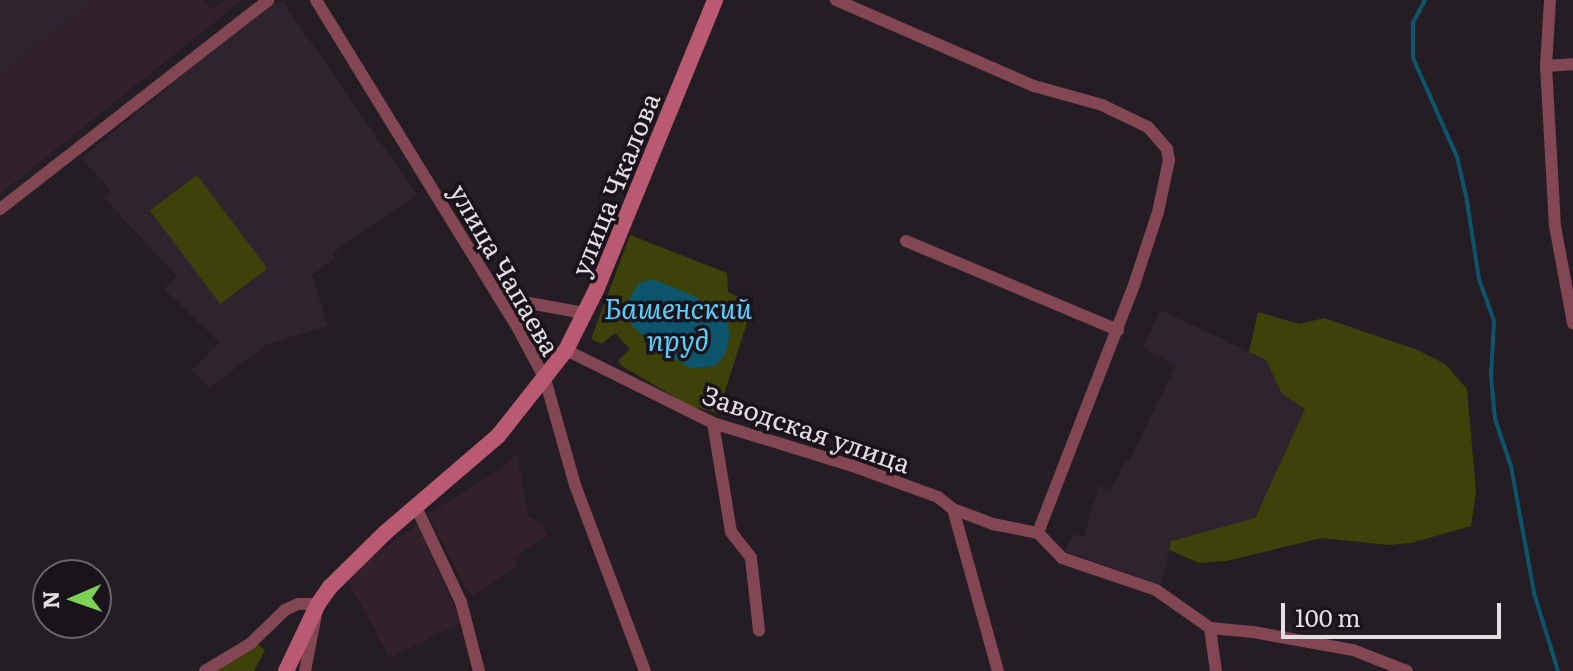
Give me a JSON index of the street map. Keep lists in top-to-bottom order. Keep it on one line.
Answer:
{"streets":{"main road":["улица Чкалова"],"street":["улица Чапаева","Заводская улица"]},"crossings":[["улица Чкалова","улица Чапаева"],["улица Чкалова","Заводская улица"]],"water":["Башенский пруд"],"scale_bar":"100 m","north":"left"}
